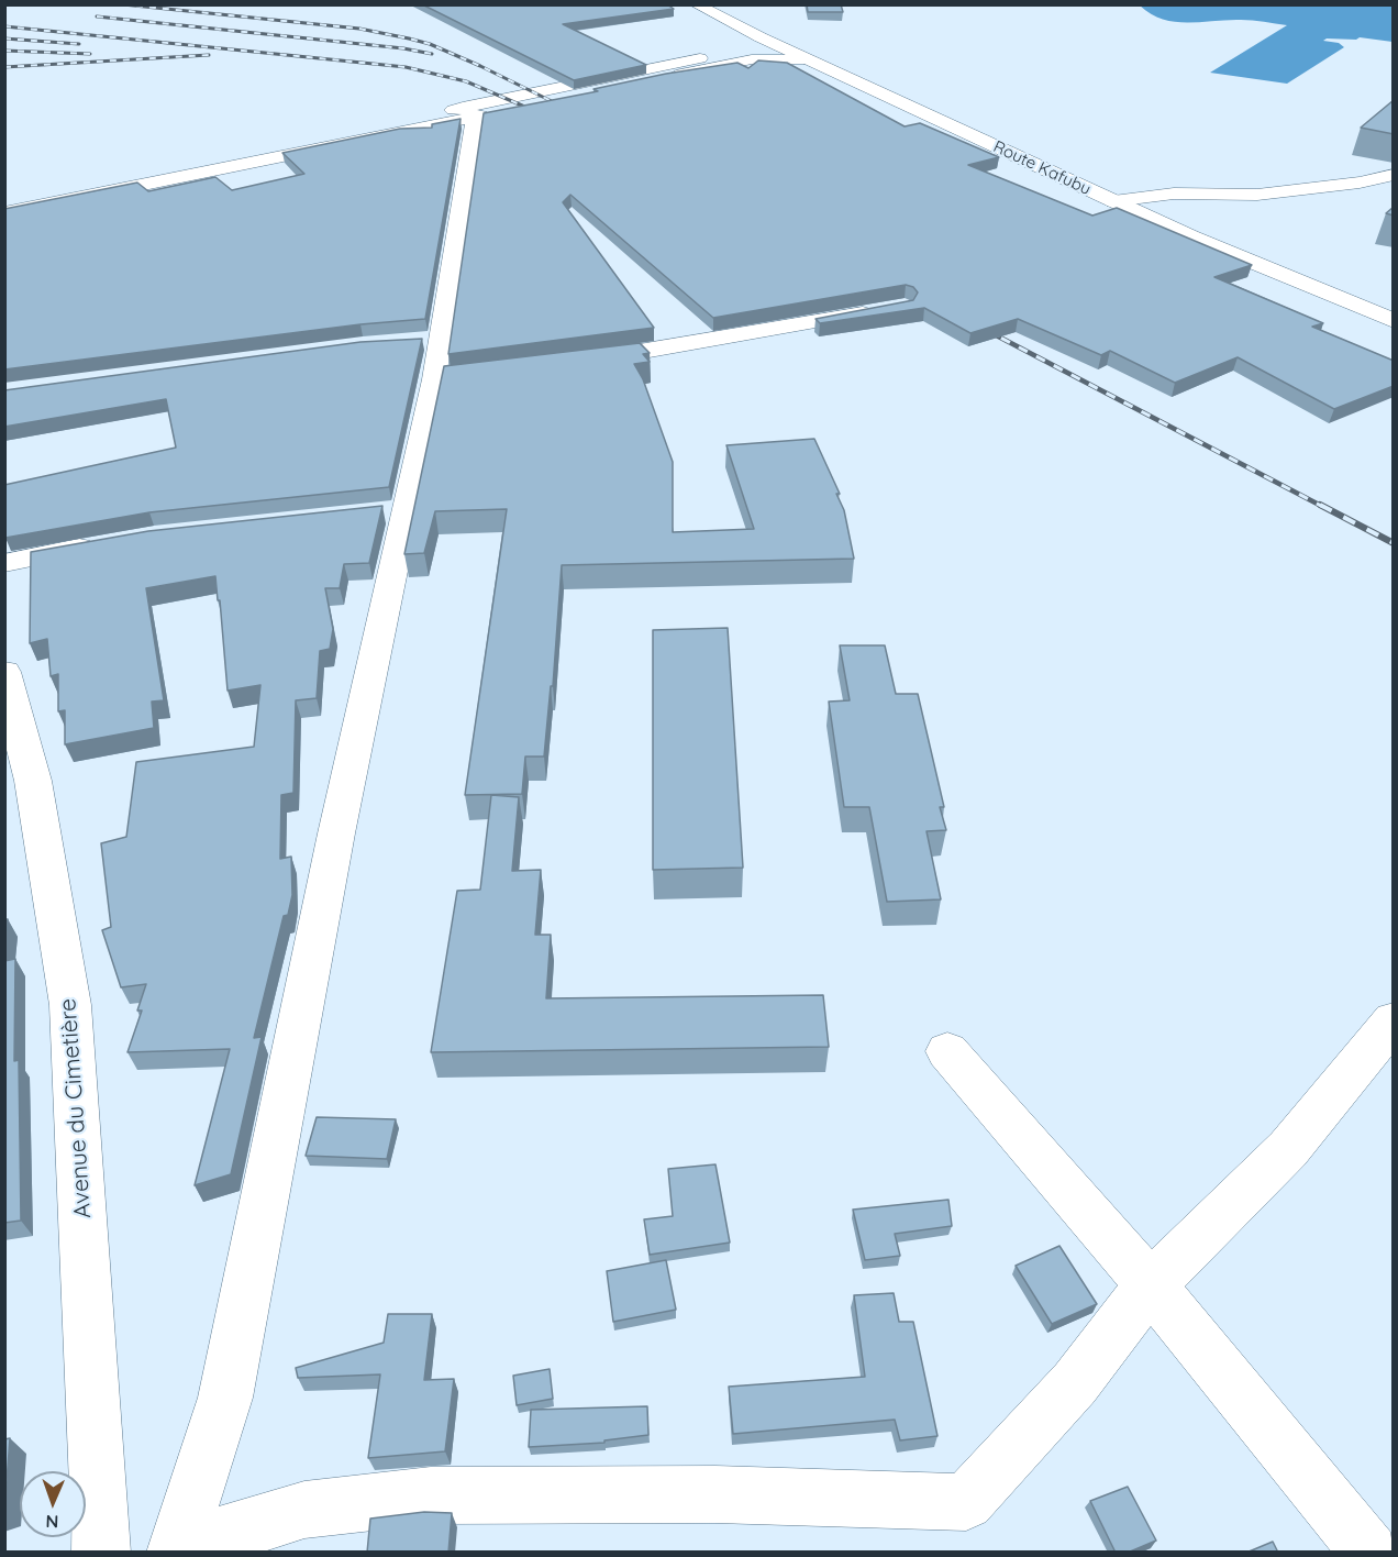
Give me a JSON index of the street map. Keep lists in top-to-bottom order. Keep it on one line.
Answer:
{"streets":{"street":["Route Kafubu","Avenue du Cimetière"]},"north":"bottom"}
